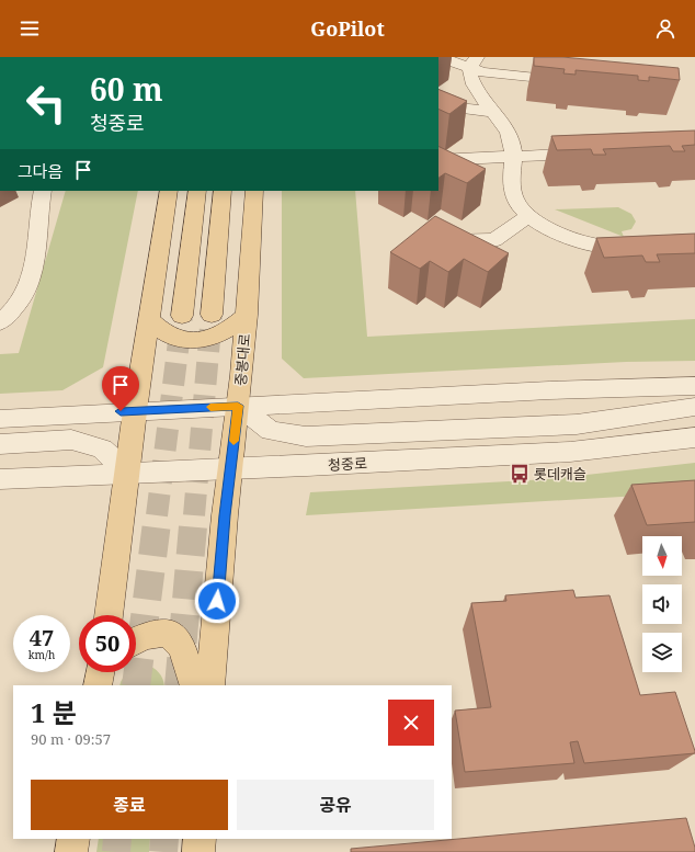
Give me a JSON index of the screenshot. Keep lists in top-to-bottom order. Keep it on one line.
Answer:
{"streets":{"main road":["중봉대로"],"street":["청중로"]},"crossings":[["중봉대로","청중로"]],"places":{"bus stop":["롯데캐슬"]},"north":"bottom","page":{"header":"GoPilot","turn":["60 m","청중로"],"then":"그다음","speed":"47 km/h","limit":"50","heading":["1 분","90 m · 09:57"],"buttons":["종료","공유"]}}
